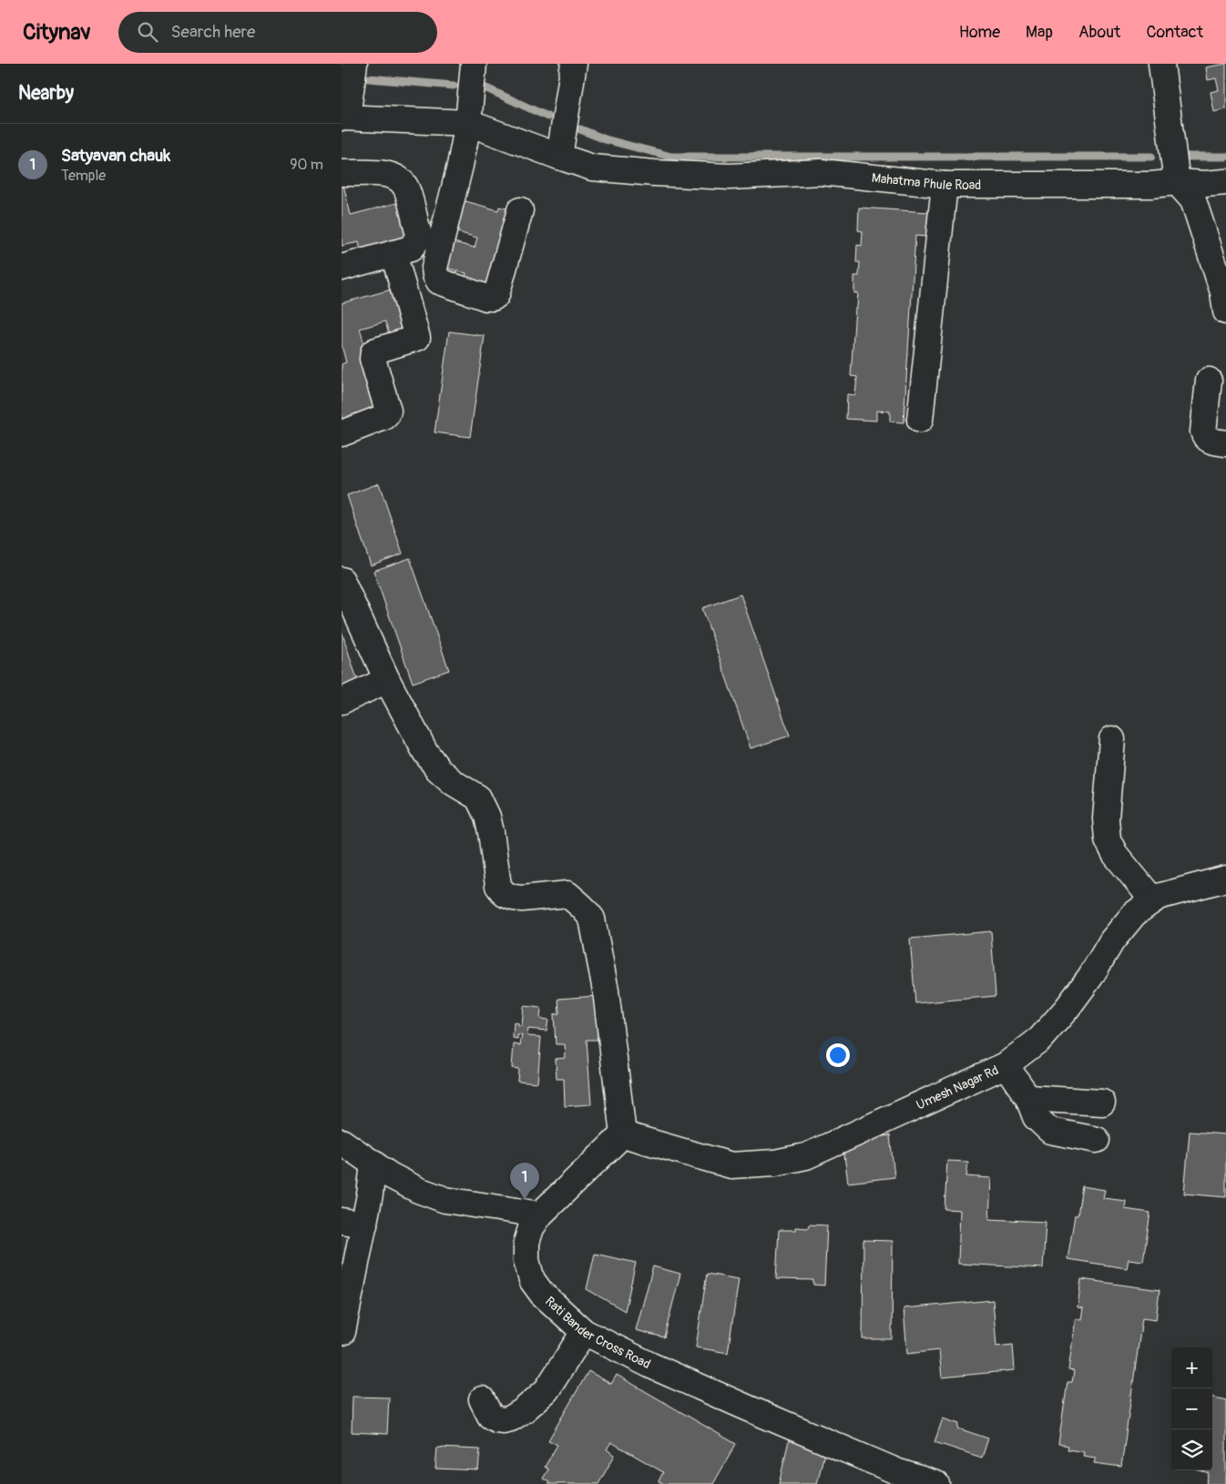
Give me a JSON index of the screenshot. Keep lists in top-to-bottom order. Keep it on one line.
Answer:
{"streets":{"street":["Mahatma Phule Road","Umesh Nagar Rd","Rati Bander Cross Road"]},"crossings":[["Umesh Nagar Rd","Rati Bander Cross Road"]],"page":{"header":"Citynav","search":"Search here","nav":["Home","Map","About","Contact"],"heading":"Nearby","list":[{"mark":"1","name":"Satyavan chauk","note":"Temple","value":"90 m"}],"pins":"1","map_buttons":["+","−"]}}
